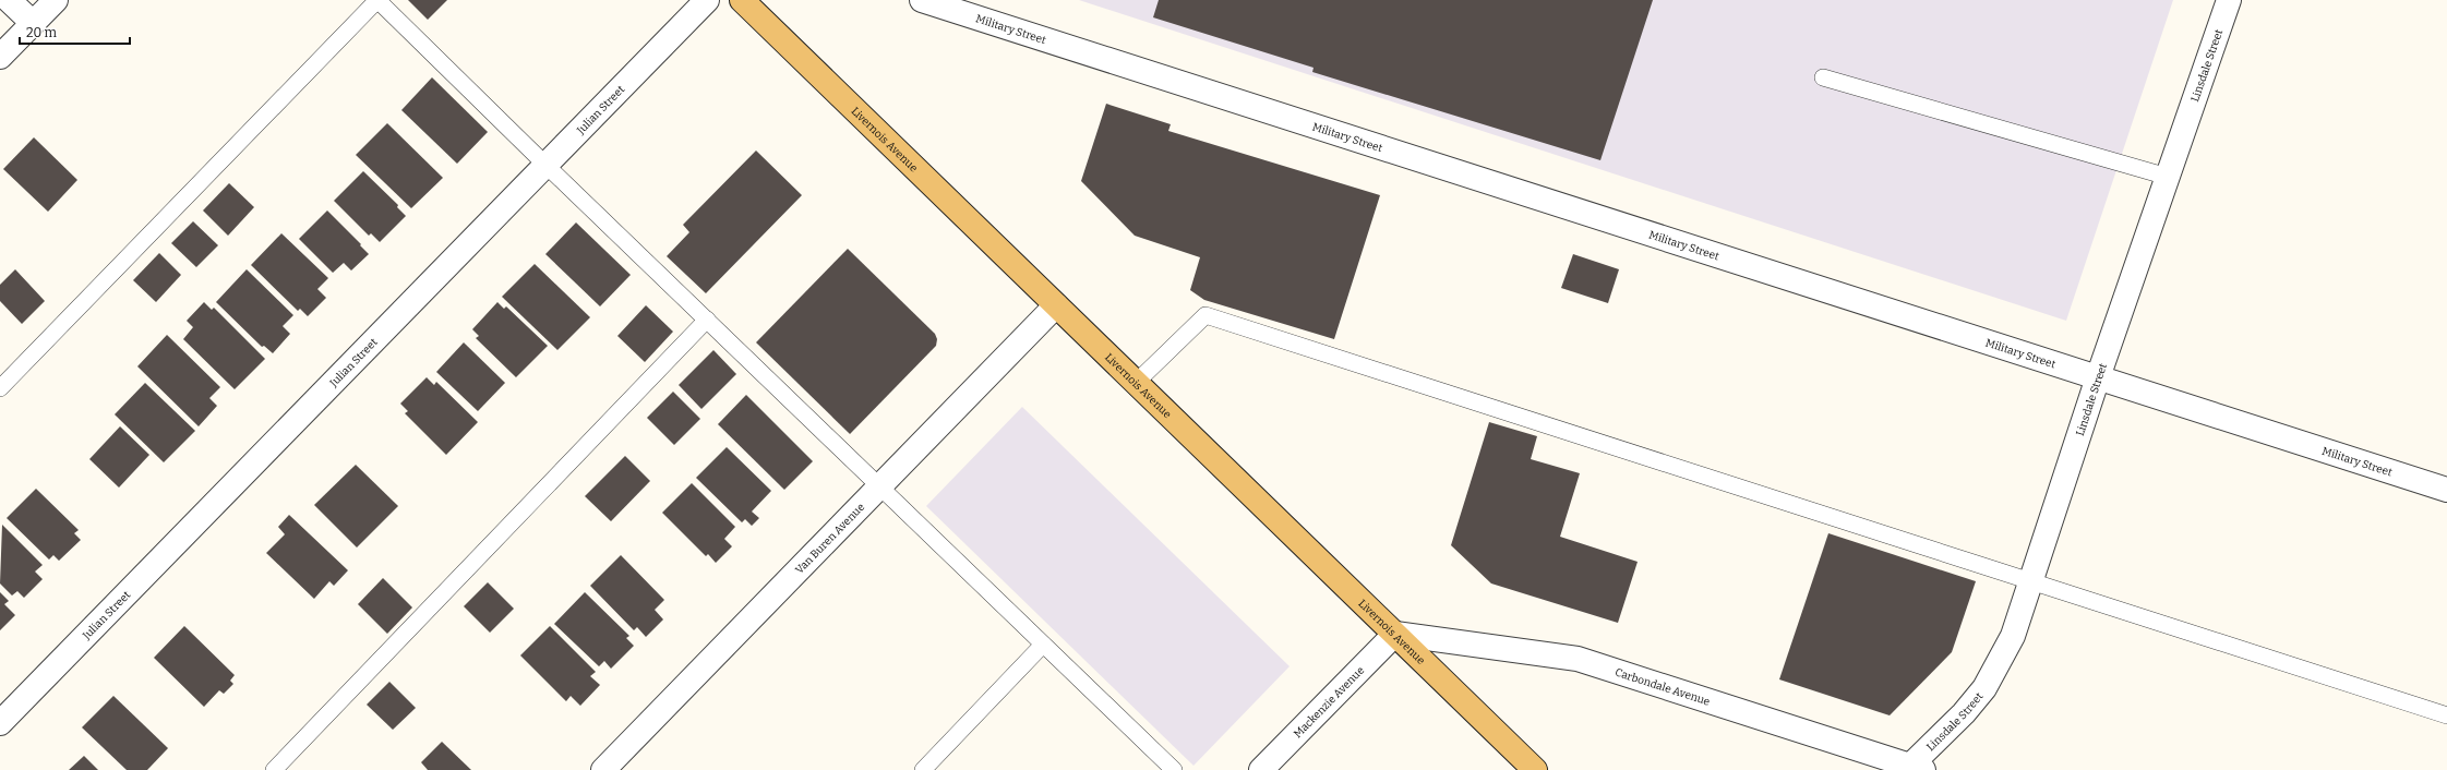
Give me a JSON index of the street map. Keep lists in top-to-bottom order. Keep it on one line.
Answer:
{"streets":{"main road":["Livernois Avenue"],"street":["Military Street","Linsdale Street","Julian Street","Van Buren Avenue","Carbondale Avenue","Mackenzie Avenue"]},"crossings":[["Military Street","Linsdale Street"],["Linsdale Street","Carbondale Avenue"],["Livernois Avenue","Van Buren Avenue"],["Livernois Avenue","Carbondale Avenue"],["Livernois Avenue","Mackenzie Avenue"],["Carbondale Avenue","Mackenzie Avenue"]],"scale_bar":"20 m"}
